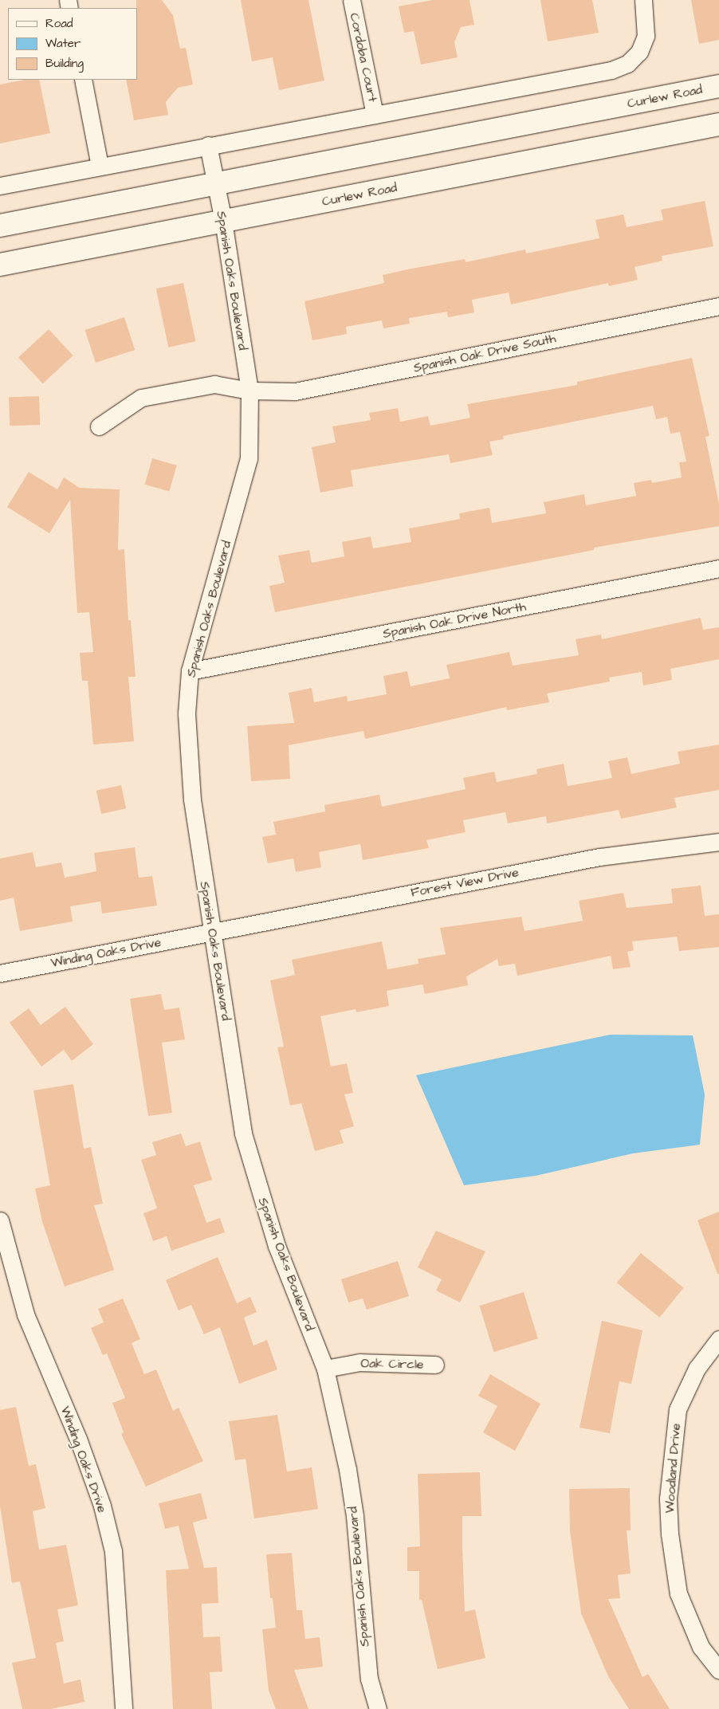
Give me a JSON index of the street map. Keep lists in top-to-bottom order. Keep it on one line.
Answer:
{"streets":{"main road":["Curlew Road"],"street":["Cordoba Court","Spanish Oaks Boulevard","Spanish Oak Drive South","Spanish Oak Drive North","Forest View Drive","Winding Oaks Drive","Oak Circle","Woodland Drive"]},"crossings":[["Curlew Road","Spanish Oaks Boulevard"],["Spanish Oaks Boulevard","Spanish Oak Drive South"],["Spanish Oaks Boulevard","Spanish Oak Drive North"],["Spanish Oaks Boulevard","Forest View Drive"],["Spanish Oaks Boulevard","Winding Oaks Drive"],["Spanish Oaks Boulevard","Oak Circle"],["Forest View Drive","Winding Oaks Drive"]],"legend":["Road","Water","Building"]}
